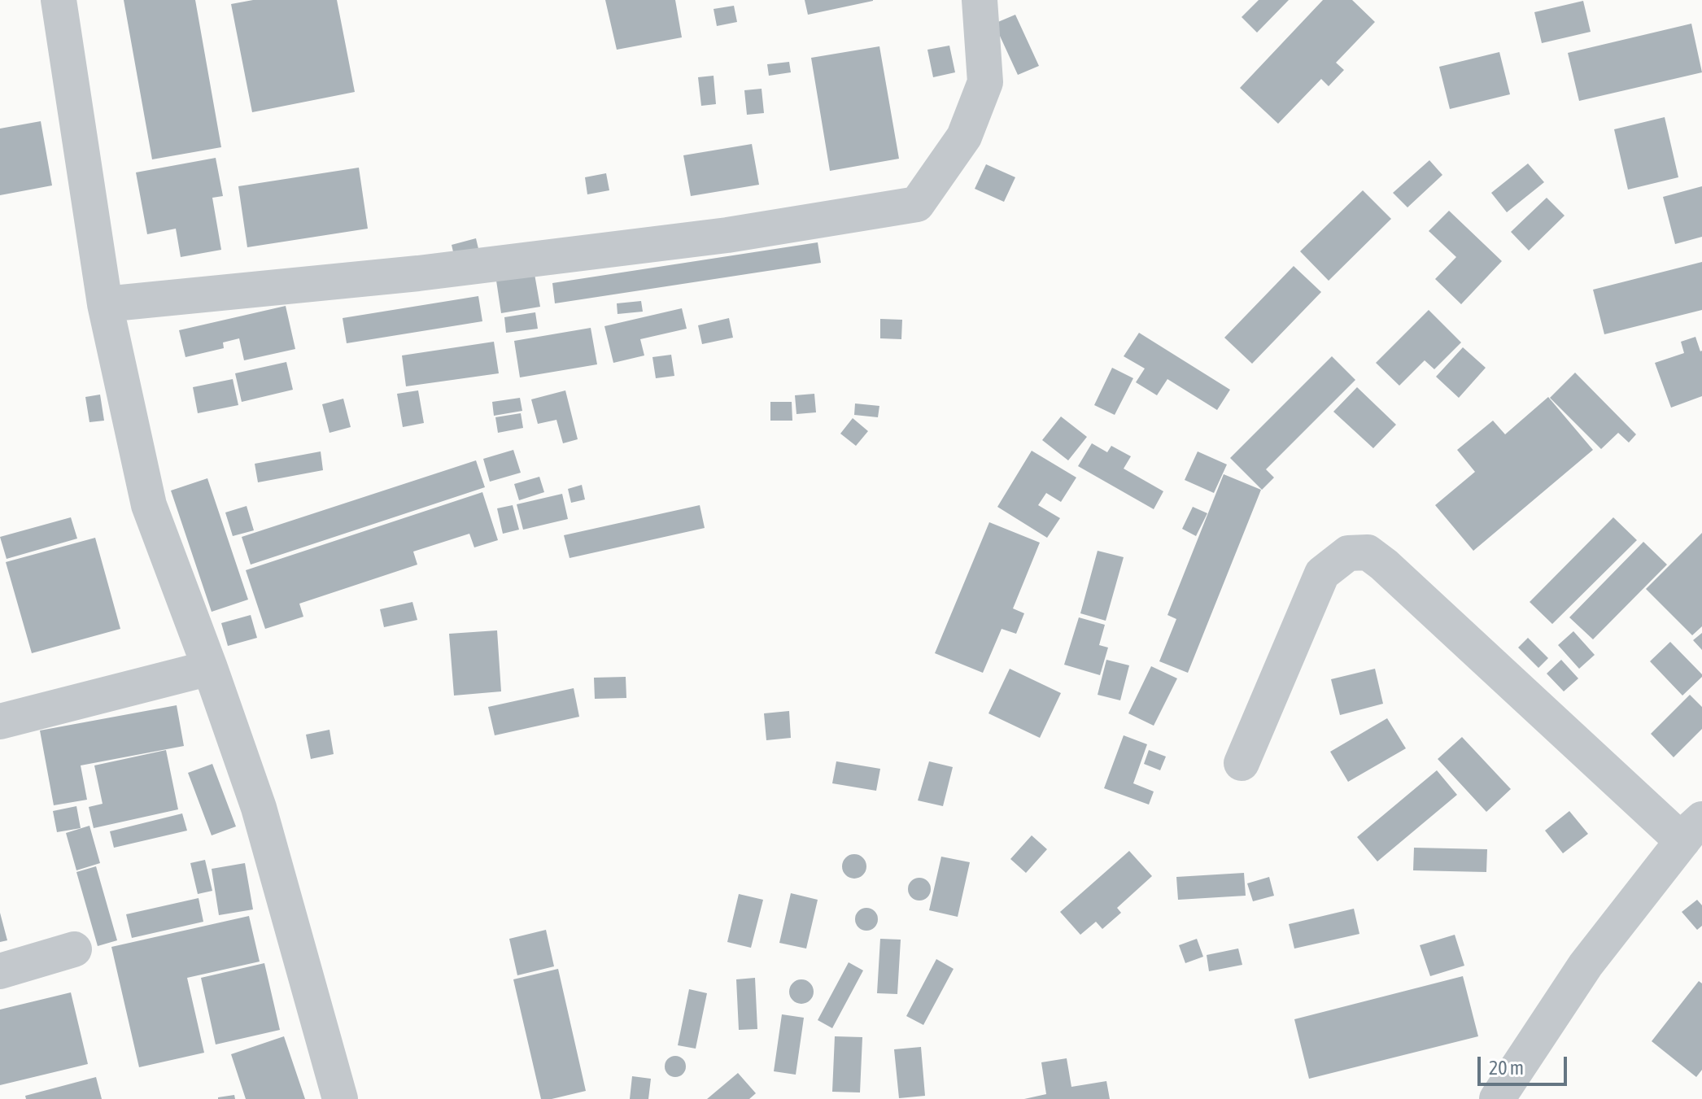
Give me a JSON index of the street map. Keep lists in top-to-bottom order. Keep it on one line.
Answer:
{"scale_bar":"20 m"}
